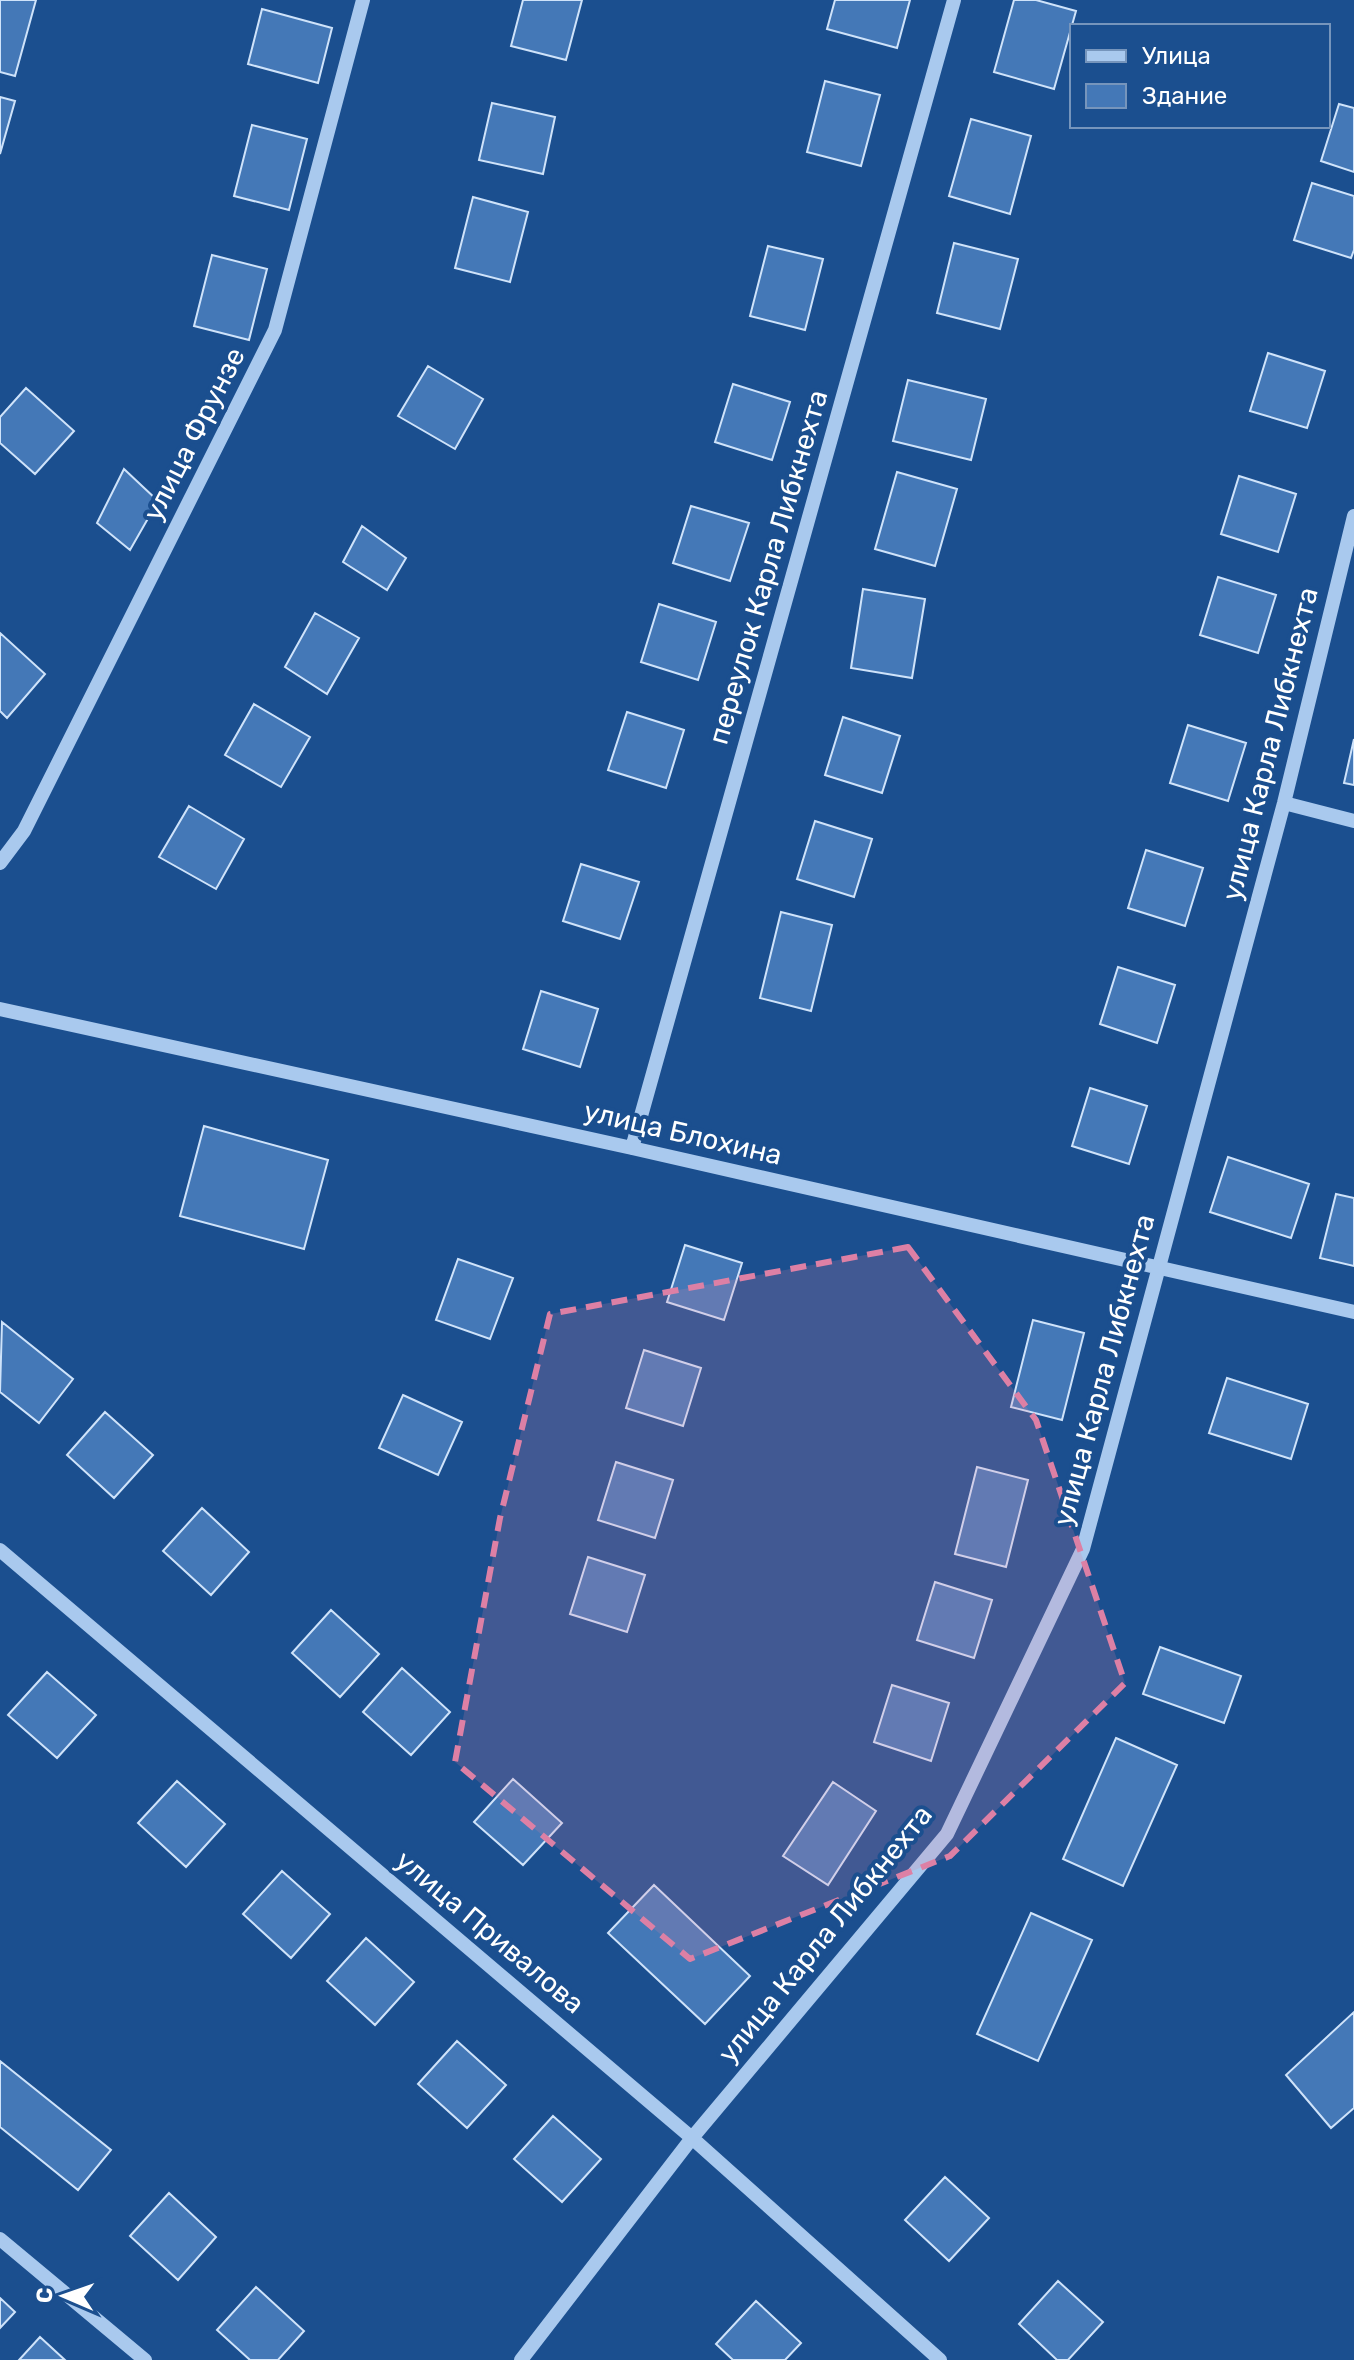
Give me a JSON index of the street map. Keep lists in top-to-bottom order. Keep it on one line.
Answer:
{"streets":{"street":["улица Фрунзе","переулок Карла Либкнехта","улица Карла Либкнехта","улица Блохина","улица Привалова"]},"crossings":[["переулок Карла Либкнехта","улица Блохина"],["улица Карла Либкнехта","улица Блохина"],["улица Карла Либкнехта","улица Привалова"]],"legend":["Улица","Здание"],"north":"left"}
